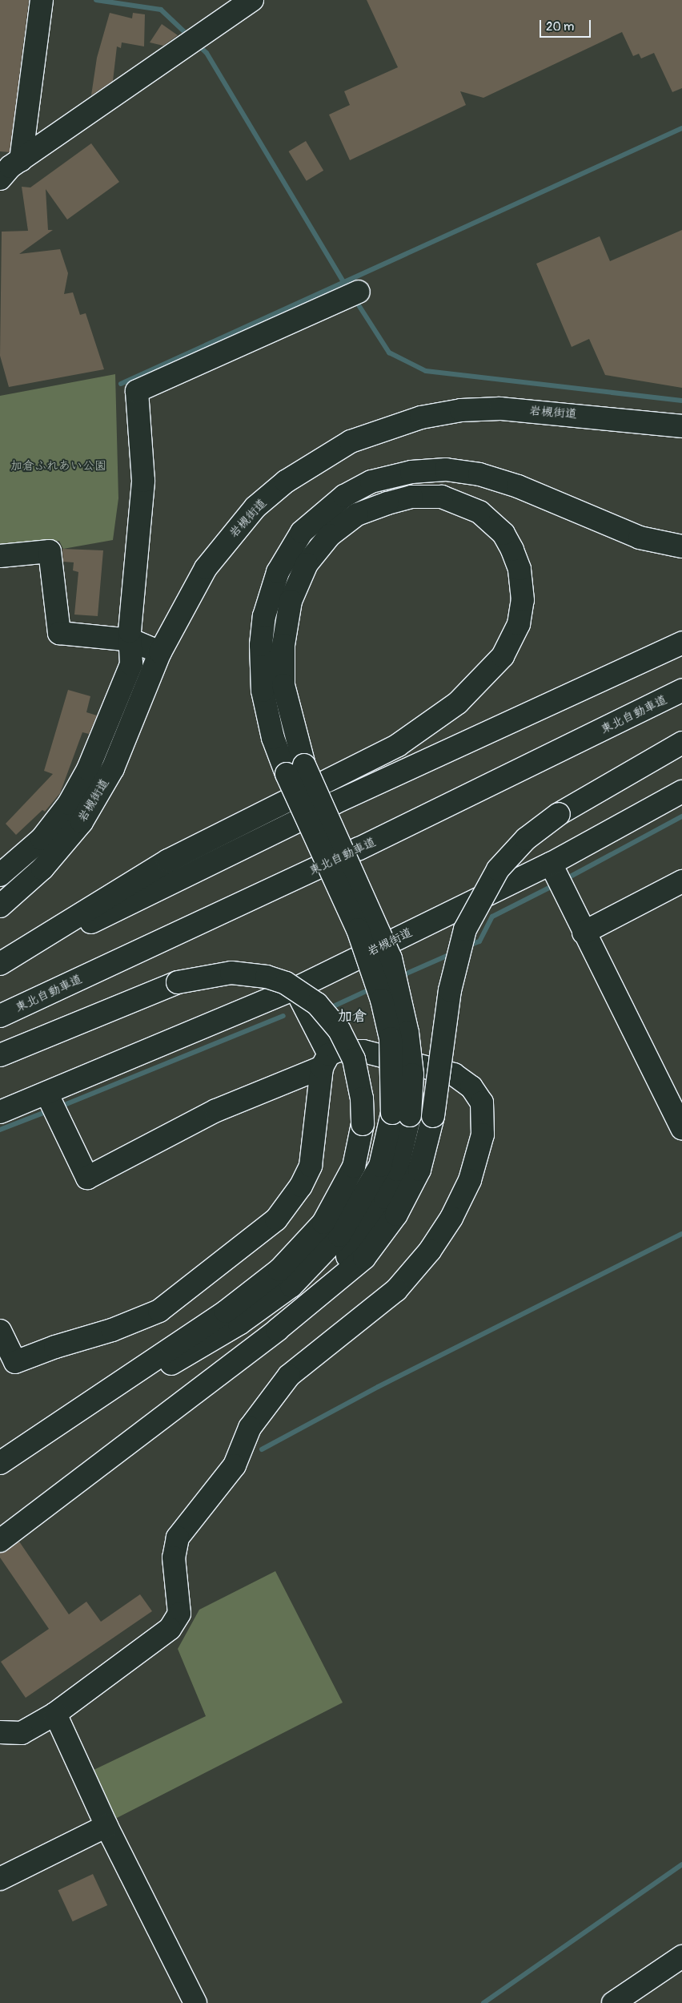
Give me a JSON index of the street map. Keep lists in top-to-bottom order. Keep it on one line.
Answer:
{"streets":{"main road":["岩槻街道","東北自動車道"]},"districts":["加倉"],"parks":["加倉ふれあい公園"],"scale_bar":"20 m"}
